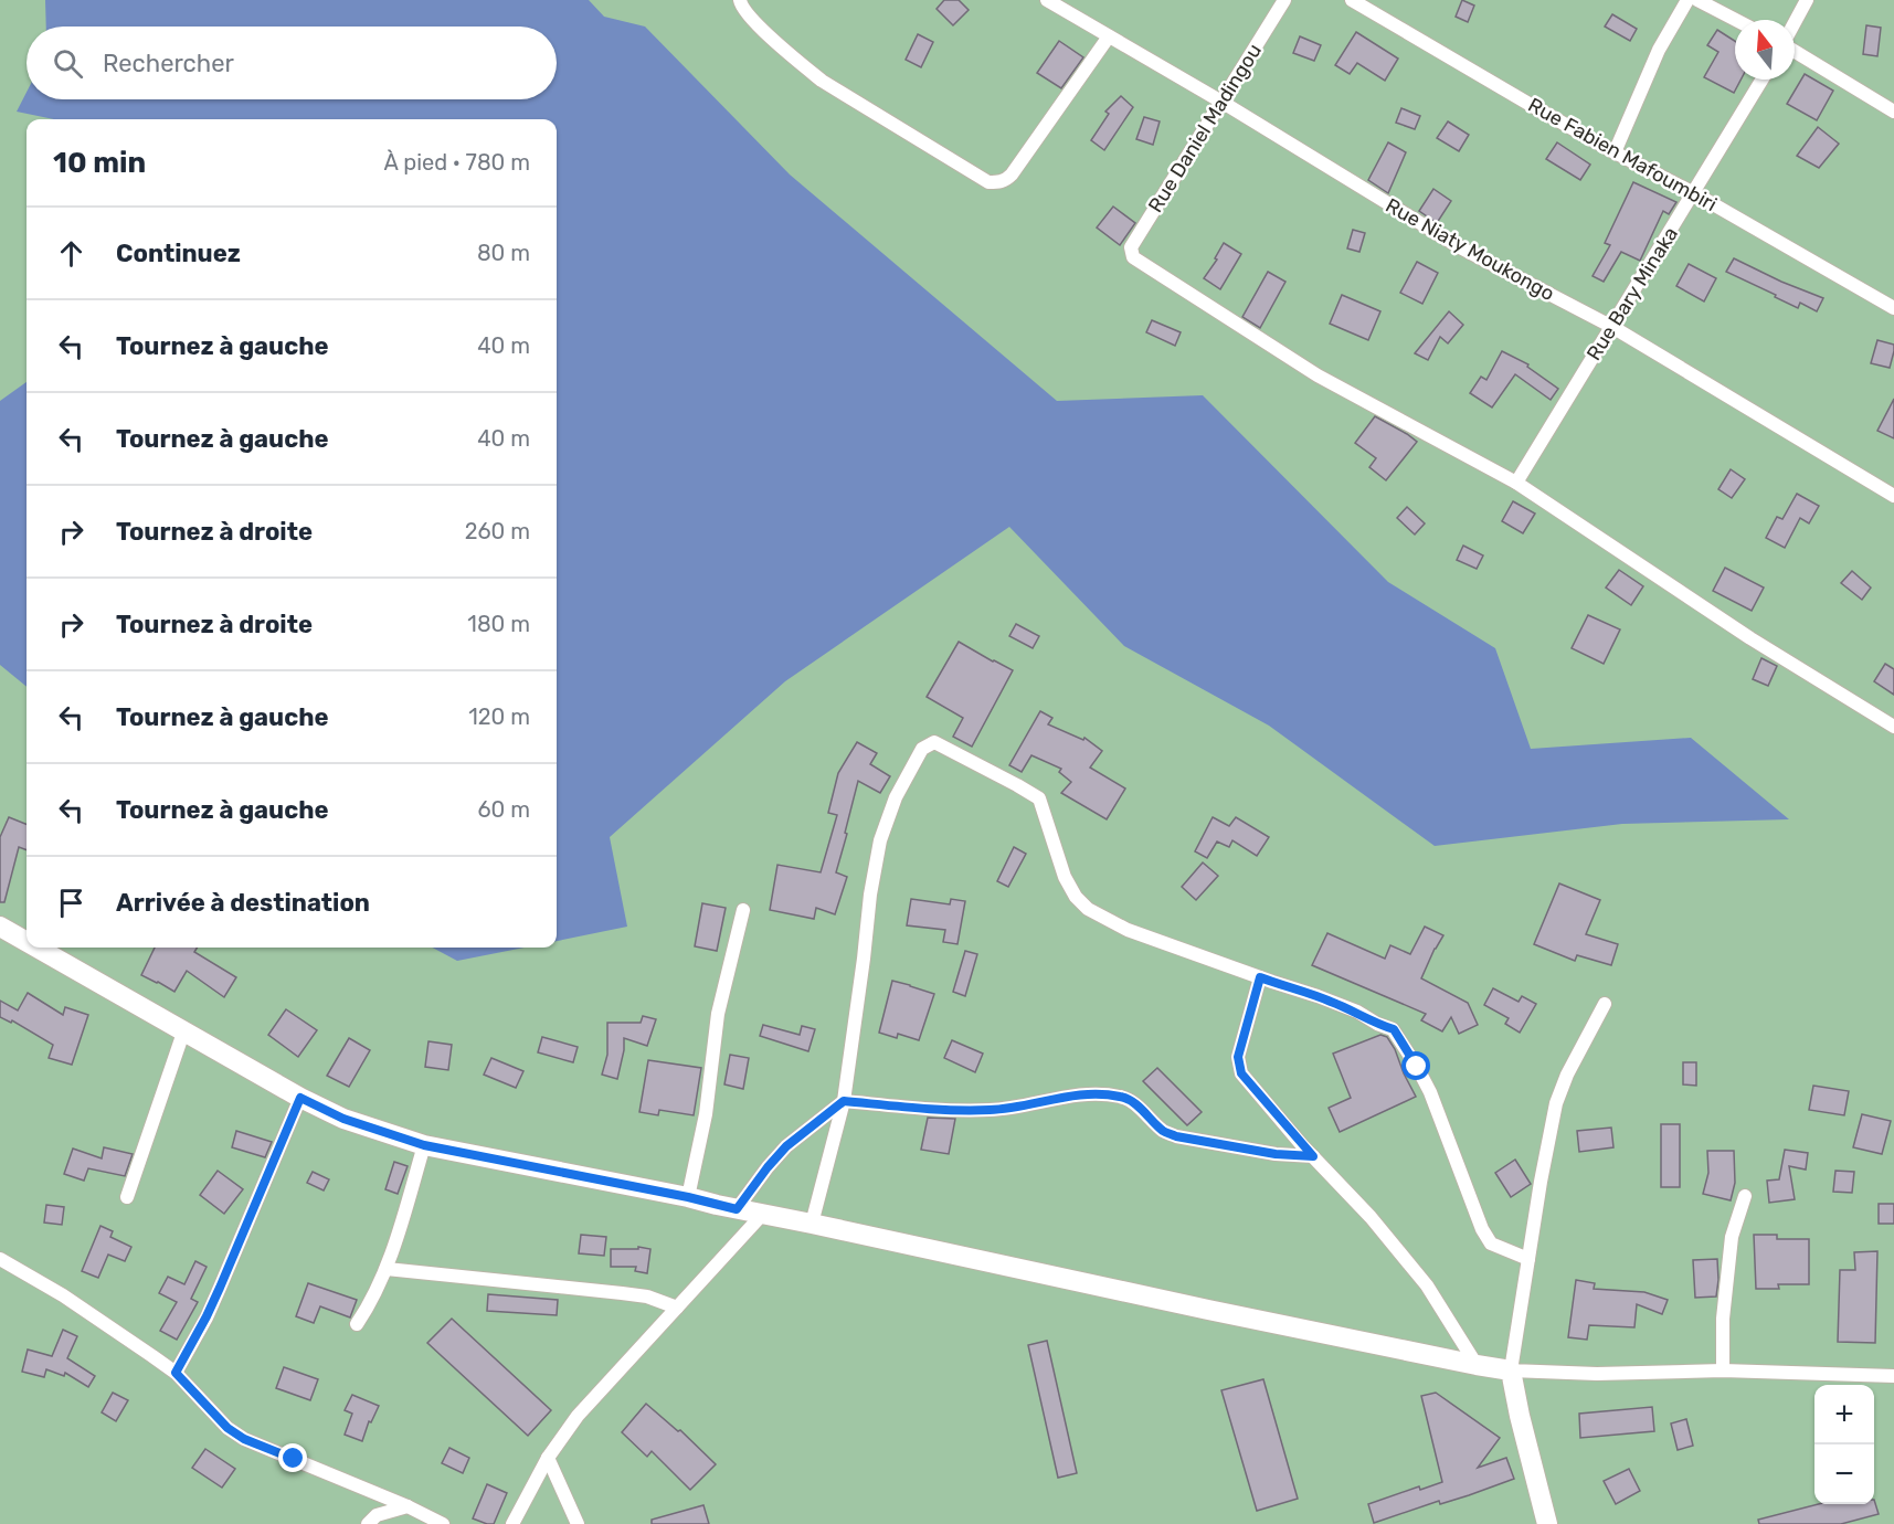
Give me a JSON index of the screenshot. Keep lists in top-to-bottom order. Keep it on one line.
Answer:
{"streets":{"street":["Rue Daniel Madingou","Rue Fabien Mafoumbiri","Rue Niaty Moukongo","Rue Bary Minaka"]},"crossings":[["Rue Daniel Madingou","Rue Niaty Moukongo"],["Rue Daniel Madingou","Rue Bary Minaka"],["Rue Fabien Mafoumbiri","Rue Bary Minaka"],["Rue Niaty Moukongo","Rue Bary Minaka"]],"north":"top","page":{"search":"Rechercher","heading":["10 min","À pied · 780 m"],"list":[["Continuez","80 m"],["Tournez à gauche","40 m"],["Tournez à gauche","40 m"],["Tournez à droite","260 m"],["Tournez à droite","180 m"],["Tournez à gauche","120 m"],["Tournez à gauche","60 m"],"Arrivée à destination"],"map_buttons":["+","−"]}}
